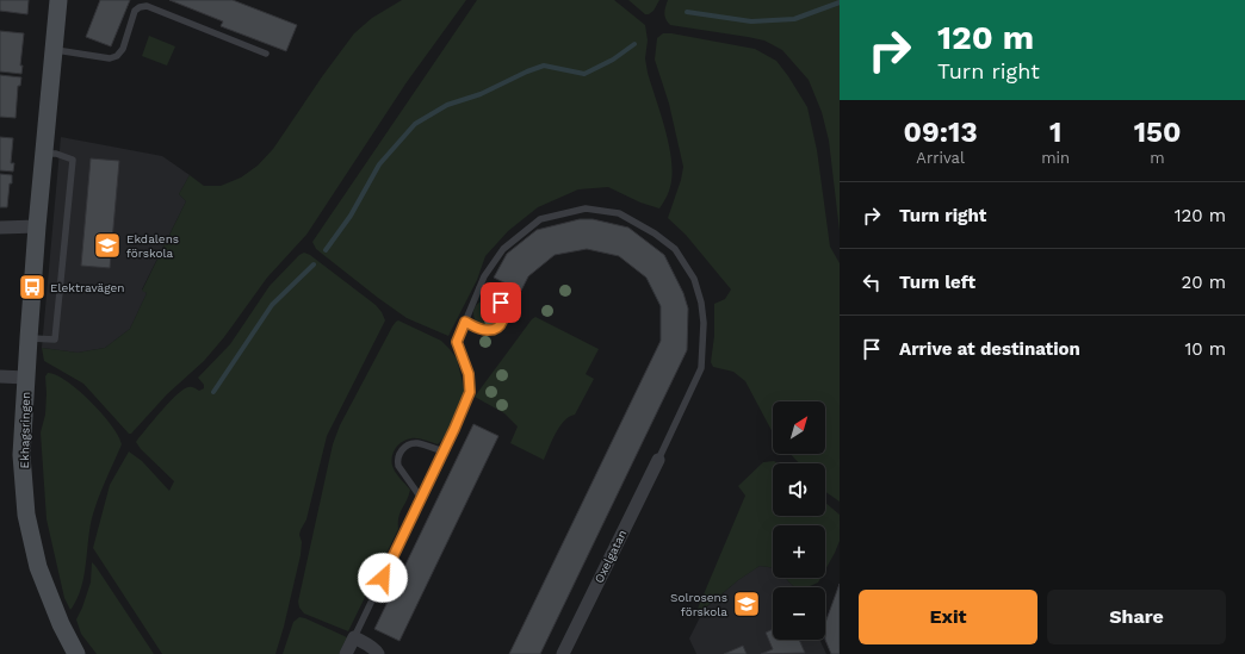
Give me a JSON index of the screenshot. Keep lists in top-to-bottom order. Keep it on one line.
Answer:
{"streets":{"street":["Ekhagsringen","Oxelgatan"]},"places":{"school or university":["Ekdalens förskola","Solrosens förskola"],"bus stop":["Elektravägen"]},"north":"top right","page":{"turn":["120 m","Turn right"],"eta":["09:13","Arrival","1","min","150","m"],"list":[{"name":"Turn right","value":"120 m"},{"name":"Turn left","value":"20 m"},{"name":"Arrive at destination","value":"10 m"}],"map_buttons":["+","−"],"buttons":["Exit","Share"]}}
